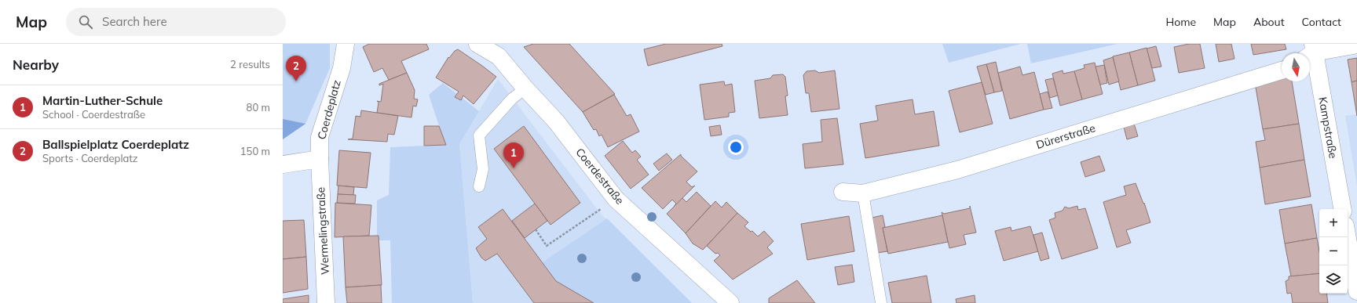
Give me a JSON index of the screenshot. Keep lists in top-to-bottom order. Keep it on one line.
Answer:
{"streets":{"street":["Coerdeplatz","Kampstraße","Dürerstraße","Coerdestraße","Wermelingstraße"]},"crossings":[["Coerdeplatz","Wermelingstraße"]],"north":"bottom","page":{"header":"Map","search":"Search here","nav":["Home","Map","About","Contact"],"heading":["Nearby","2 results"],"pins":["2","1"],"list":[{"mark":"1","name":"Martin-Luther-Schule","note":"School · Coerdestraße","value":"80 m"},{"mark":"2","name":"Ballspielplatz Coerdeplatz","note":"Sports · Coerdeplatz","value":"150 m"}],"map_buttons":["+","−"]}}
